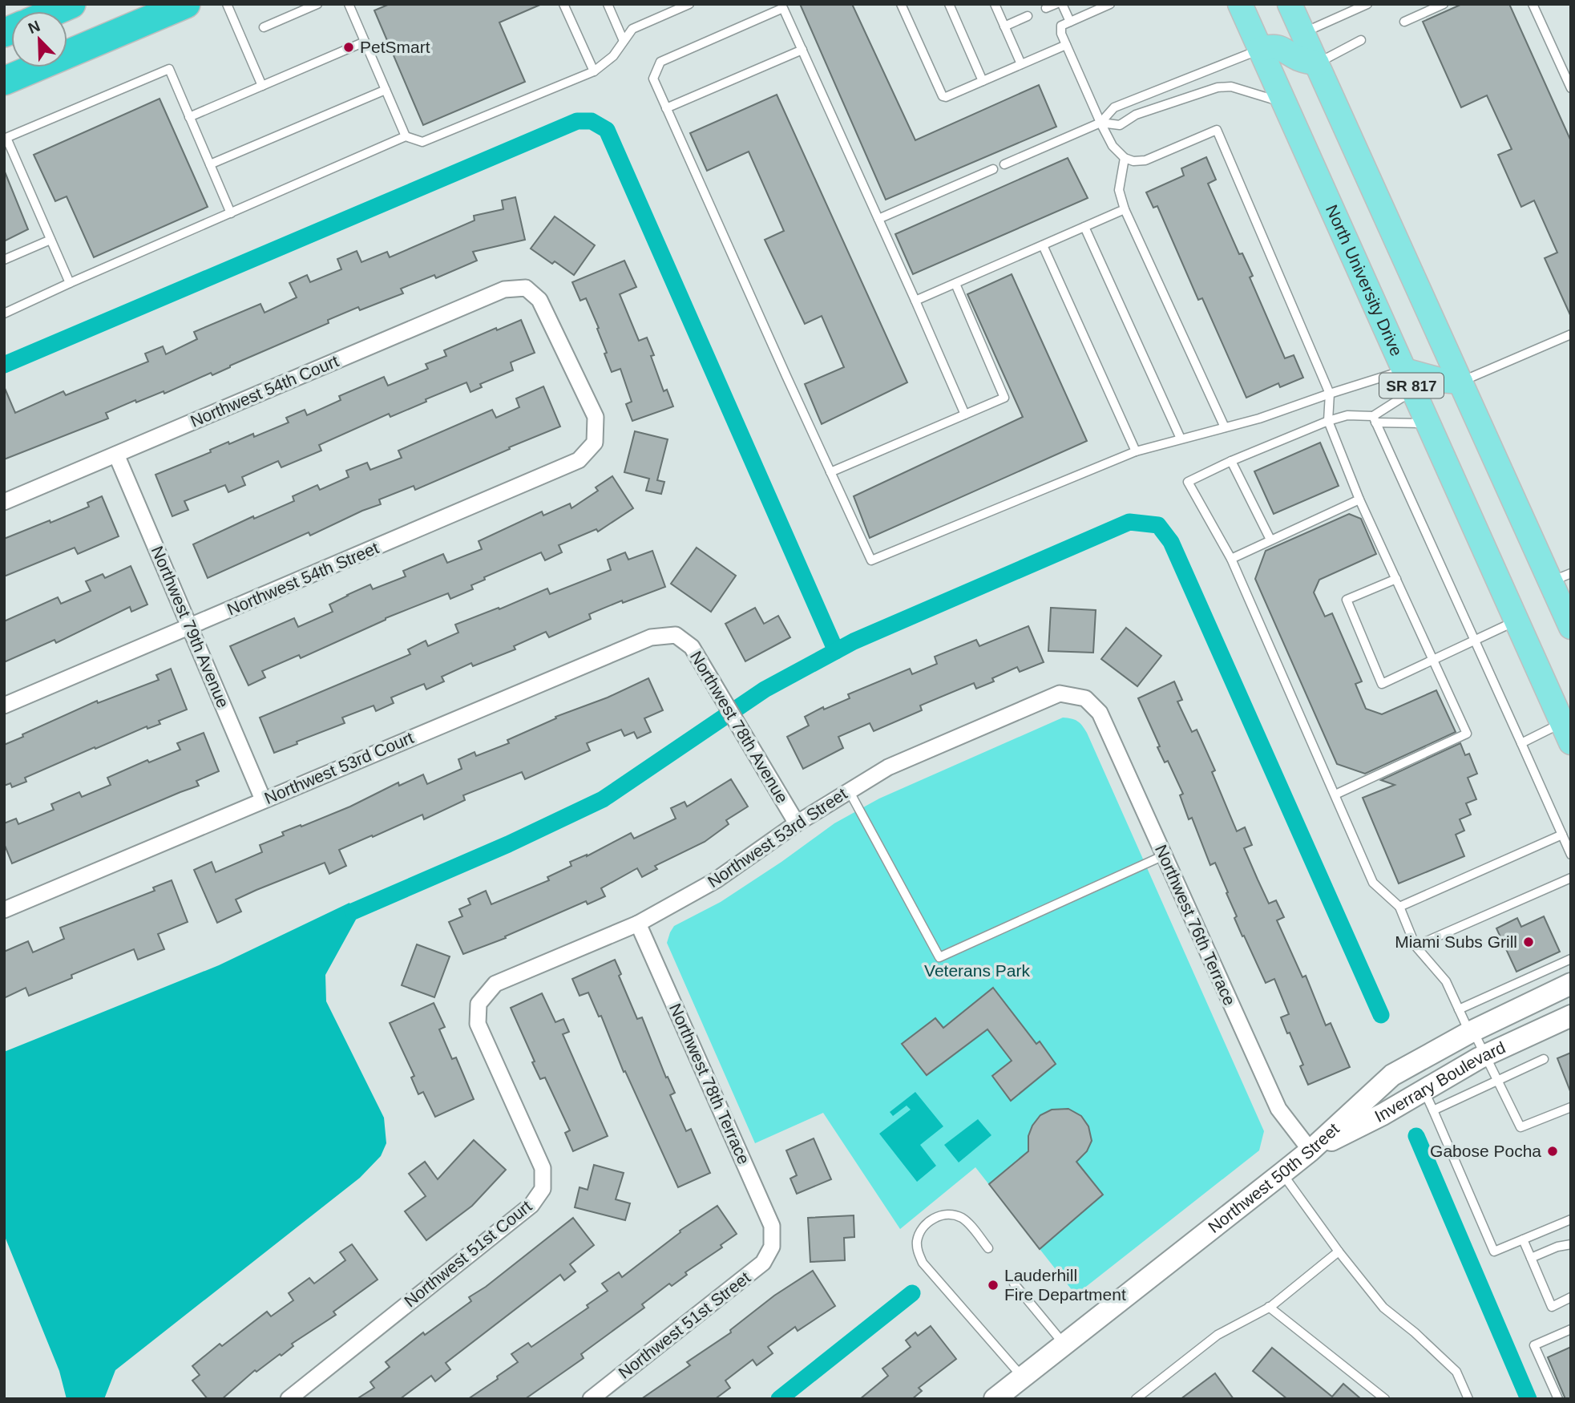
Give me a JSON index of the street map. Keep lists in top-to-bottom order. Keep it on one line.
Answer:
{"streets":{"main road":["North University Drive","SR 817"],"street":["Northwest 54th Court","Northwest 54th Street","Northwest 79th Avenue","Northwest 78th Avenue","Northwest 53rd Court","Northwest 53rd Street","Northwest 76th Terrace","Inverrary Boulevard","Northwest 78th Terrace","Northwest 50th Street","Northwest 51st Court","Northwest 51st Street"]},"crossings":[["Northwest 54th Court","Northwest 54th Street"],["Northwest 54th Court","Northwest 79th Avenue"],["Northwest 54th Street","Northwest 79th Avenue"],["Northwest 79th Avenue","Northwest 53rd Court"],["Northwest 78th Avenue","Northwest 53rd Court"],["Northwest 78th Avenue","Northwest 53rd Street"],["Northwest 53rd Street","Northwest 76th Terrace"],["Northwest 53rd Street","Northwest 78th Terrace"],["Northwest 53rd Street","Northwest 51st Court"],["Northwest 76th Terrace","Inverrary Boulevard"],["Northwest 76th Terrace","Northwest 50th Street"],["Inverrary Boulevard","Northwest 50th Street"],["Northwest 78th Terrace","Northwest 51st Street"]],"parks":["Veterans Park"],"places":["PetSmart","Miami Subs Grill","Gabose Pocha","Lauderhill Fire Department"],"north":"top left"}
